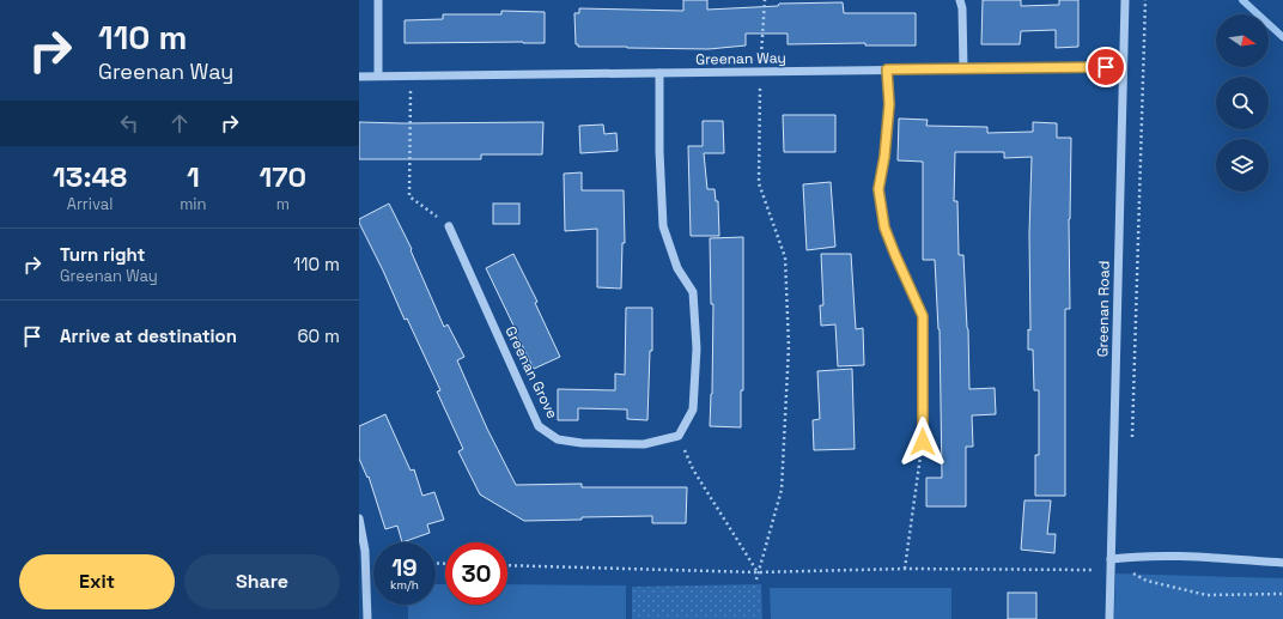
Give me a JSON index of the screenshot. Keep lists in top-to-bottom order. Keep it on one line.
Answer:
{"streets":{"street":["Greenan Way","Greenan Road","Greenan Grove"]},"crossings":[["Greenan Way","Greenan Road"]],"north":"right","page":{"turn":["110 m","Greenan Way"],"eta":["13:48","Arrival","1","min","170","m"],"list":[{"name":"Turn right","note":"Greenan Way","value":"110 m"},{"name":"Arrive at destination","value":"60 m"}],"speed":"19 km/h","limit":"30","buttons":["Exit","Share"]}}
